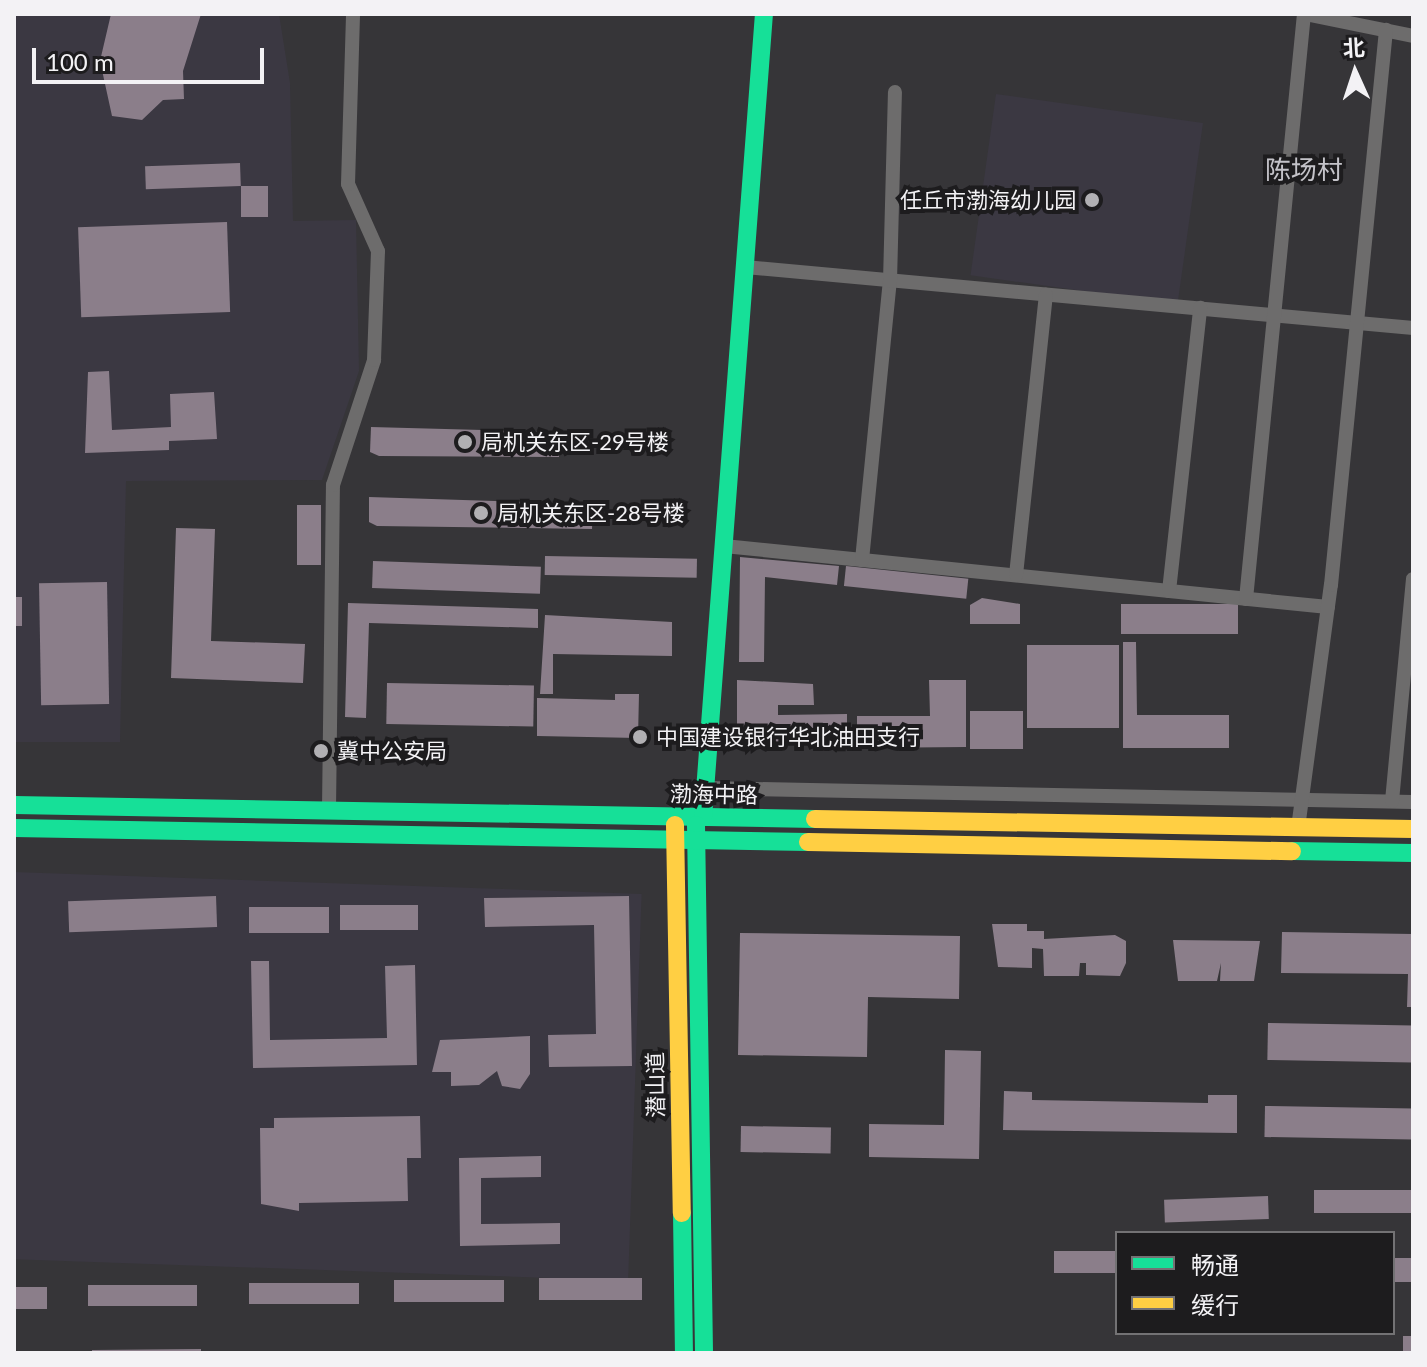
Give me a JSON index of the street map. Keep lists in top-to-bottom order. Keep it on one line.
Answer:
{"streets":{"main road":["渤海中路","潜山道"]},"crossings":[["渤海中路","潜山道"]],"districts":["陈场村"],"places":["任丘市渤海幼儿园","局机关东区-29号楼","局机关东区-28号楼","中国建设银行华北油田支行","冀中公安局"],"legend":["畅通","缓行"],"scale_bar":"100 m","north":"top"}
